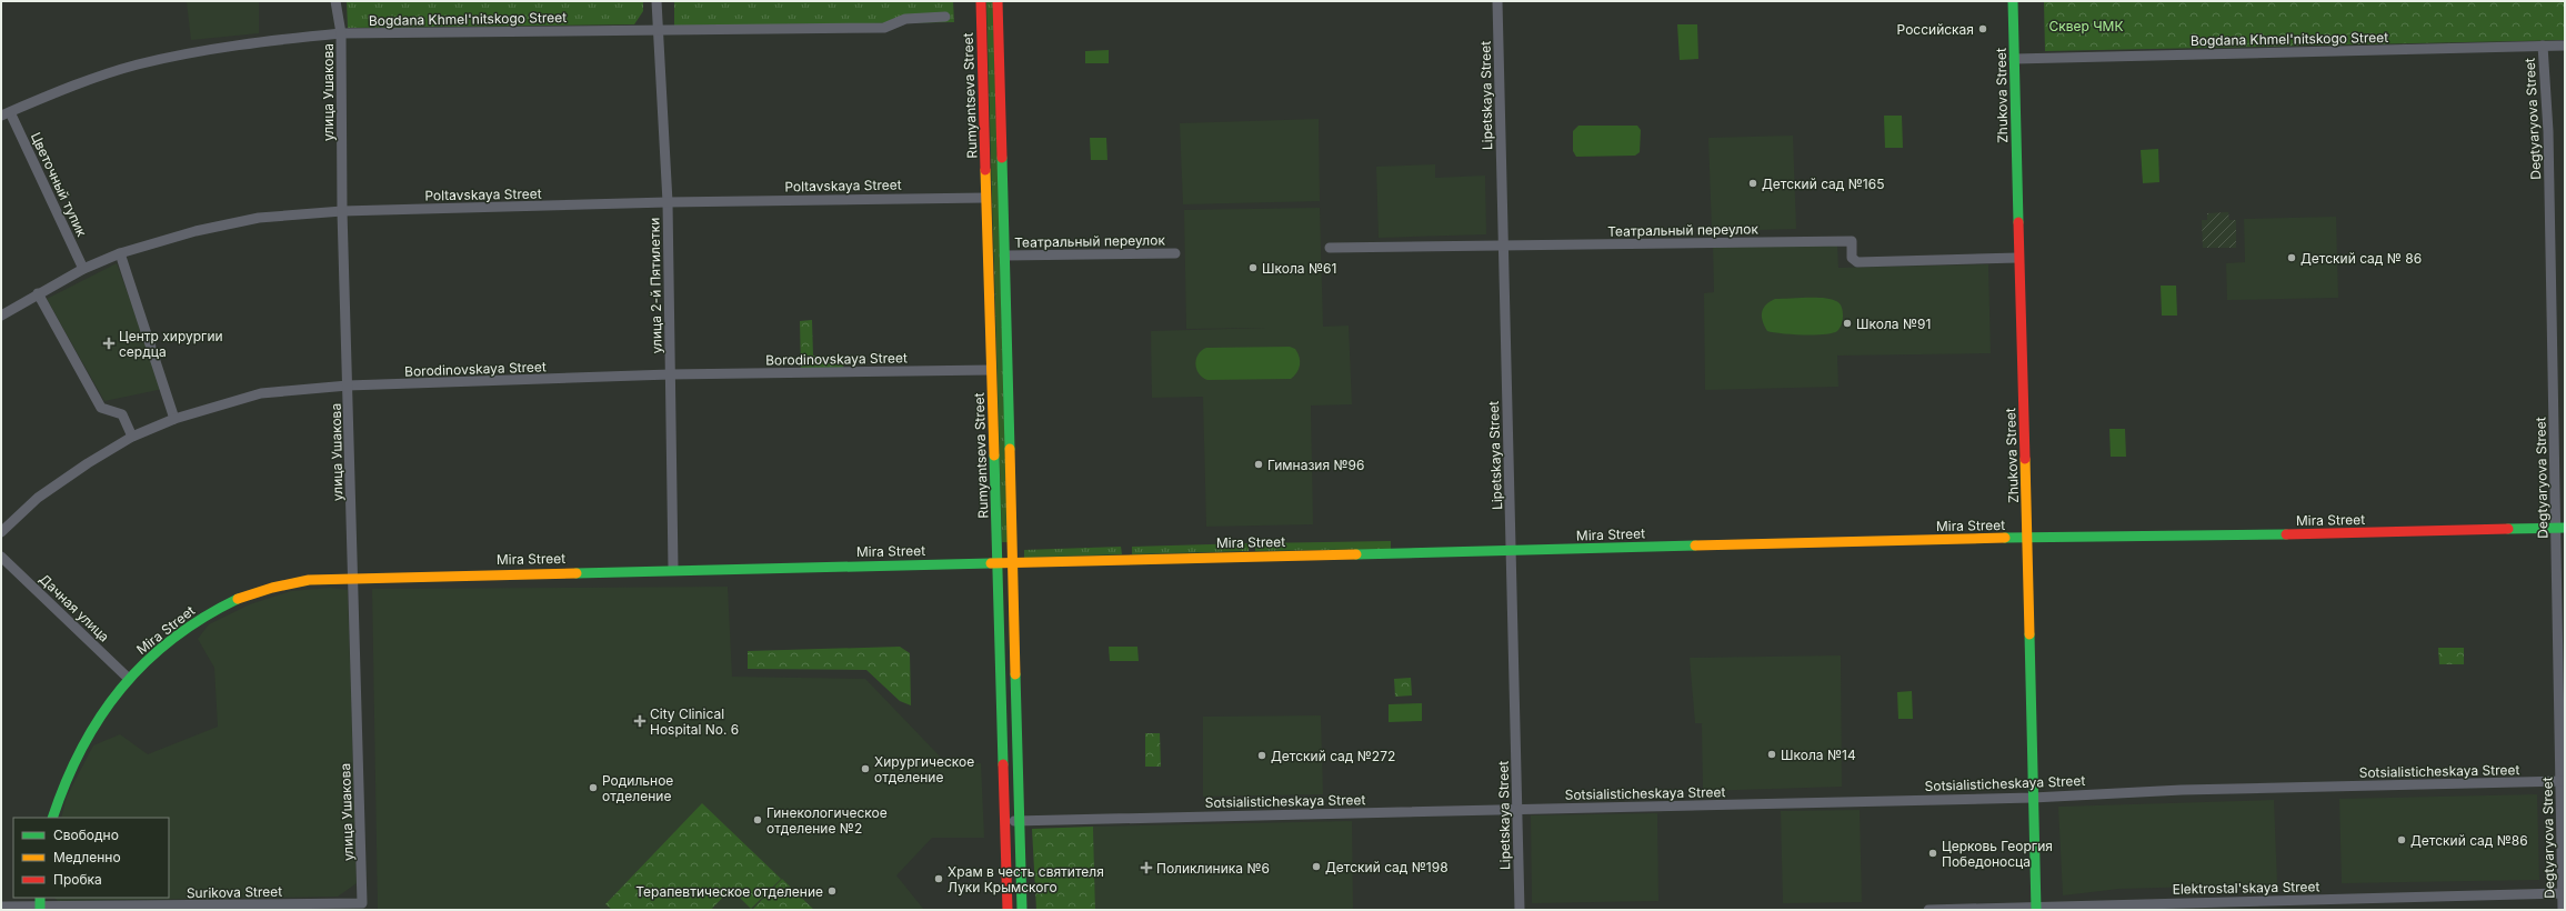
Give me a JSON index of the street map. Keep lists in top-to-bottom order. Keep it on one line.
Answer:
{"streets":{"main road":["Rumyantseva Street","Zhukova Street","Mira Street"],"street":["Bogdana Khmel'nitskogo Street","улица Ушакова","Lipetskaya Street","Degtyaryova Street","Цветочный тупик","Poltavskaya Street","Театральный переулок","улица 2-й Пятилетки","Borodinovskaya Street","Дачная улица","Sotsialisticheskaya Street","Elektrostal'skaya Street","Surikova Street"]},"crossings":[["Bogdana Khmel'nitskogo Street","улица Ушакова"],["Bogdana Khmel'nitskogo Street","Zhukova Street"],["Bogdana Khmel'nitskogo Street","Degtyaryova Street"],["Bogdana Khmel'nitskogo Street","Цветочный тупик"],["Bogdana Khmel'nitskogo Street","улица 2-й Пятилетки"],["улица Ушакова","Poltavskaya Street"],["улица Ушакова","Borodinovskaya Street"],["улица Ушакова","Mira Street"],["улица Ушакова","Surikova Street"],["Rumyantseva Street","Poltavskaya Street"],["Rumyantseva Street","Borodinovskaya Street"],["Rumyantseva Street","Mira Street"],["Rumyantseva Street","Sotsialisticheskaya Street"],["Lipetskaya Street","Театральный переулок"],["Lipetskaya Street","Mira Street"],["Lipetskaya Street","Sotsialisticheskaya Street"],["Zhukova Street","Театральный переулок"],["Zhukova Street","Mira Street"],["Zhukova Street","Sotsialisticheskaya Street"],["Zhukova Street","Elektrostal'skaya Street"],["Degtyaryova Street","Mira Street"],["Degtyaryova Street","Sotsialisticheskaya Street"],["Degtyaryova Street","Elektrostal'skaya Street"],["Цветочный тупик","Poltavskaya Street"],["Poltavskaya Street","улица 2-й Пятилетки"],["улица 2-й Пятилетки","Borodinovskaya Street"],["улица 2-й Пятилетки","Mira Street"],["Mira Street","Дачная улица"]],"parks":["Сквер ЧМК"],"places":{"other":["Российская","Детский сад №165","Детский сад № 86","Школа №61","Школа №91","Гимназия №96","Школа №14","Детский сад №272","Хирургическое отделение","Родильное отделение","Гинекологическое отделение №2","Детский сад №86","Церковь Георгия Победоносца","Детский сад №198","Храм в честь святителя Луки Крымского","Терапевтическое отделение"],"health":["Центр хирургии сердца","City Clinical Hospital No. 6","Поликлиника №6"]},"legend":["Свободно","Медленно","Пробка"]}
